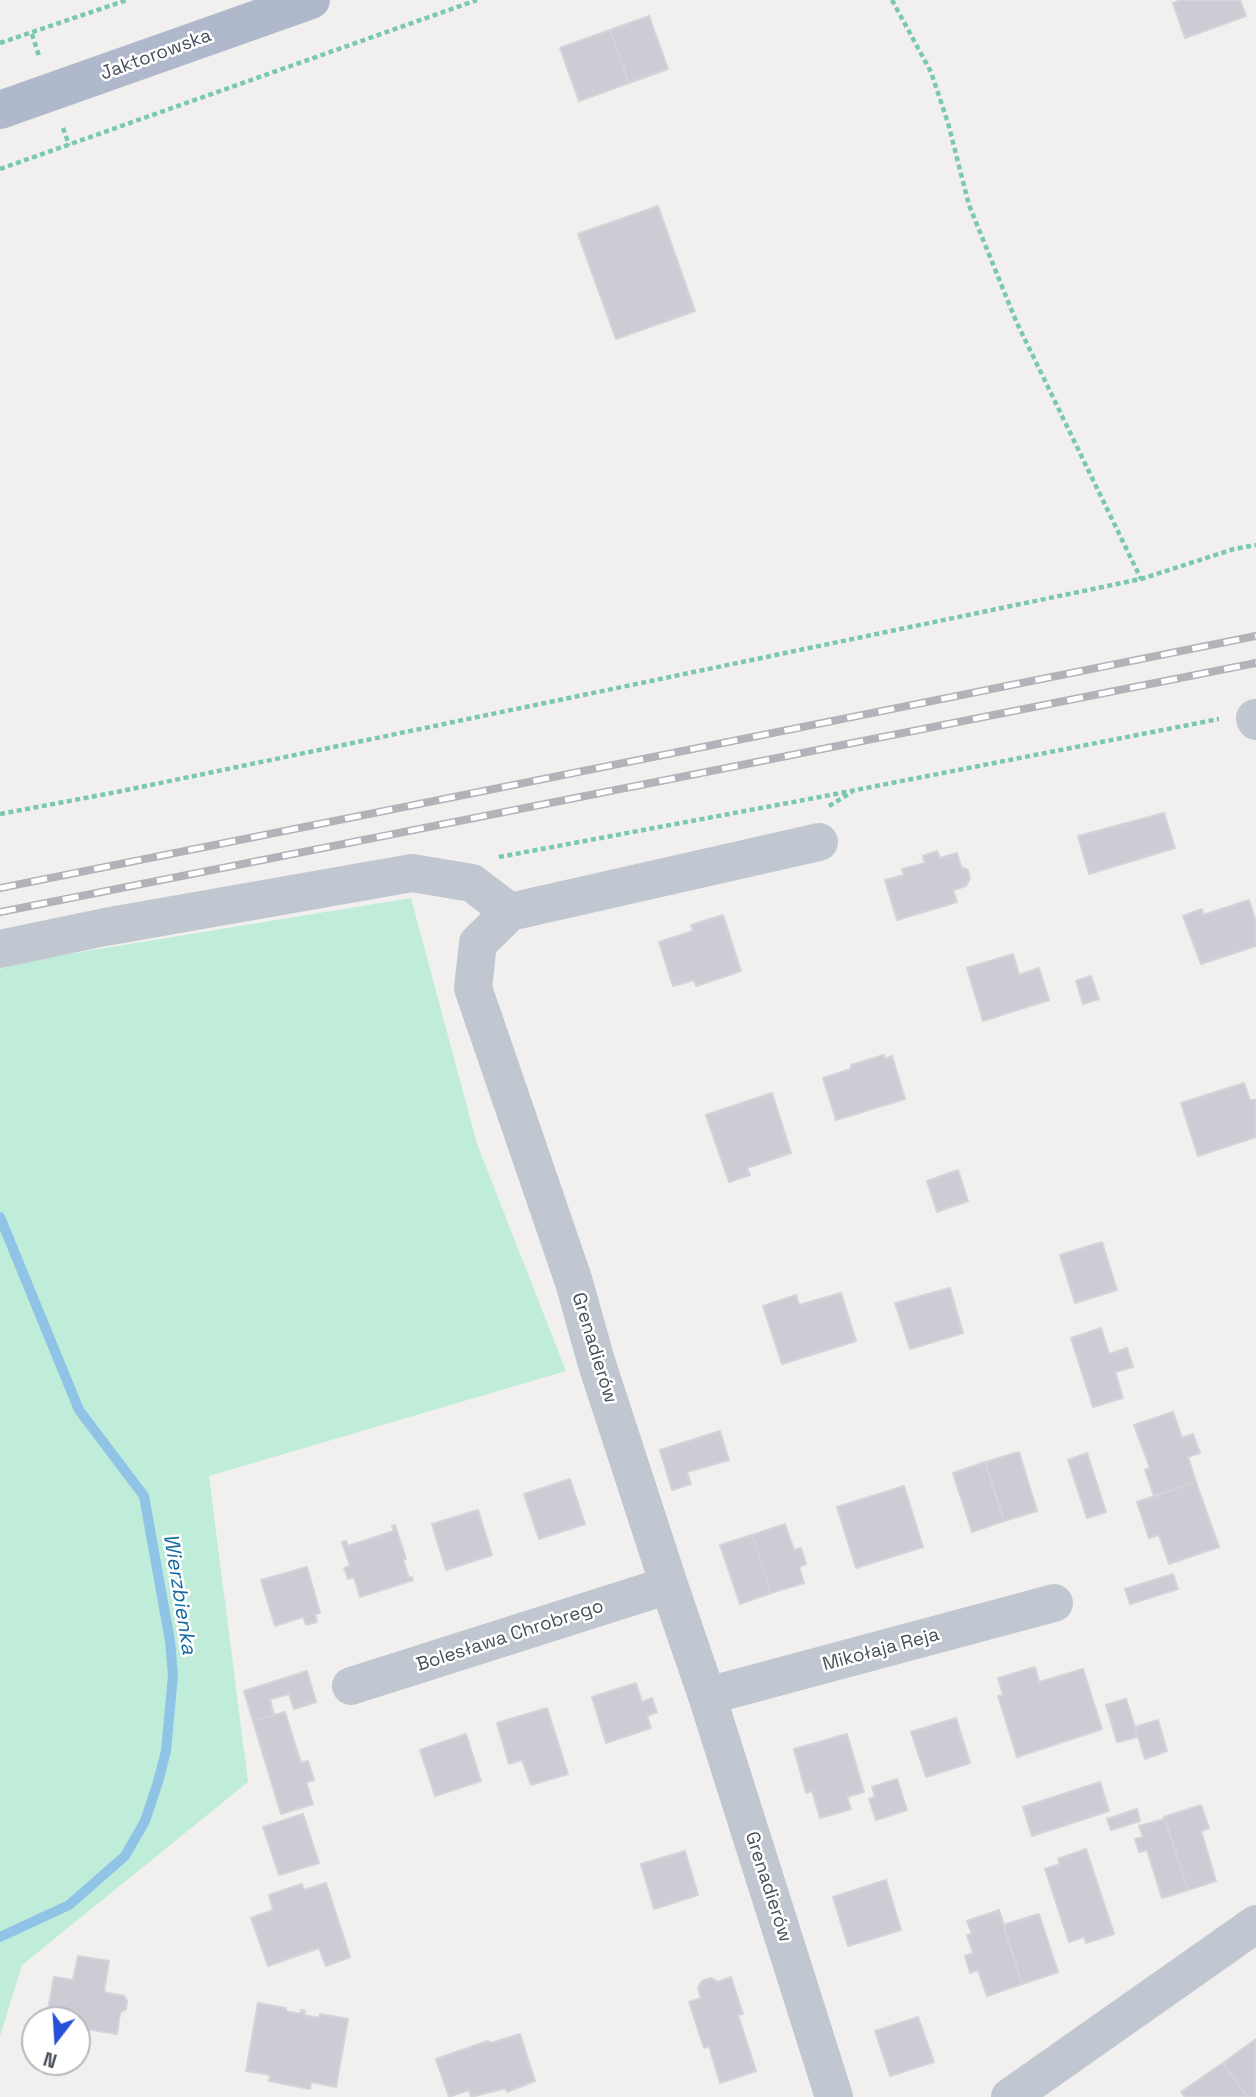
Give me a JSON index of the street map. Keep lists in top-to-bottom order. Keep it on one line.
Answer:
{"streets":{"main road":["Jaktorowska"],"street":["Grenadierów","Bolesława Chrobrego","Mikołaja Reja"]},"crossings":[["Grenadierów","Bolesława Chrobrego"],["Grenadierów","Mikołaja Reja"]],"water":["Wierzbienka"],"north":"bottom"}
